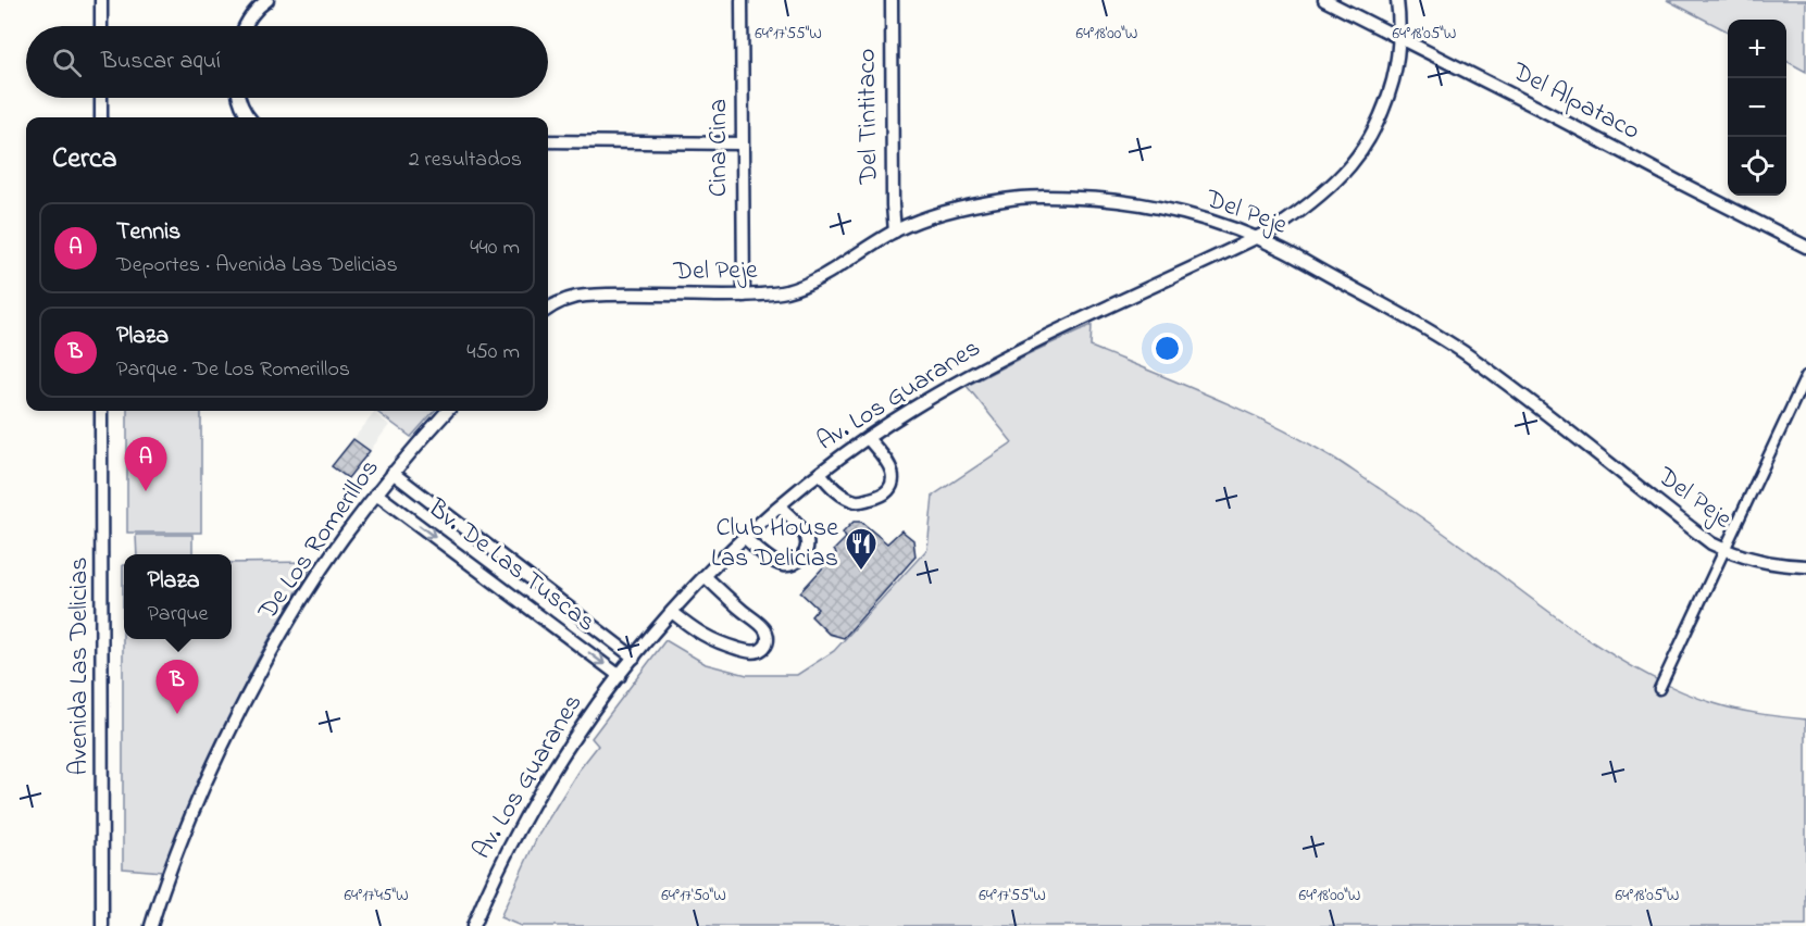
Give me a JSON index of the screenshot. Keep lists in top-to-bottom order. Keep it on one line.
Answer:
{"streets":{"street":["Del Alpataco","Del Tintitaco","Cina Cina","Del Peje","Av. Los Guaranes","De Los Romerillos","Bv. De Las Tuscas","Avenida Las Delicias"]},"crossings":[["Del Alpataco","Av. Los Guaranes"],["Del Tintitaco","Del Peje"],["Cina Cina","Del Peje"],["Del Peje","Av. Los Guaranes"],["Av. Los Guaranes","Bv. De Las Tuscas"],["De Los Romerillos","Bv. De Las Tuscas"]],"places":{"restaurant":["Club House Las Delicias"]},"page":{"map_buttons":["+","−"],"search":"Buscar aquí","heading":["Cerca","2 resultados"],"list":[{"mark":"A","name":"Tennis","note":"Deportes · Avenida Las Delicias","value":"440 m"},{"mark":"B","name":"Plaza","note":"Parque · De Los Romerillos","value":"450 m"}],"pins":["A","B"],"popup":["Plaza","Parque"]},"coordinates":["64°17'55\"W","64°18'00\"W","64°18'05\"W","64°17'45\"W","64°17'50\"W"]}
